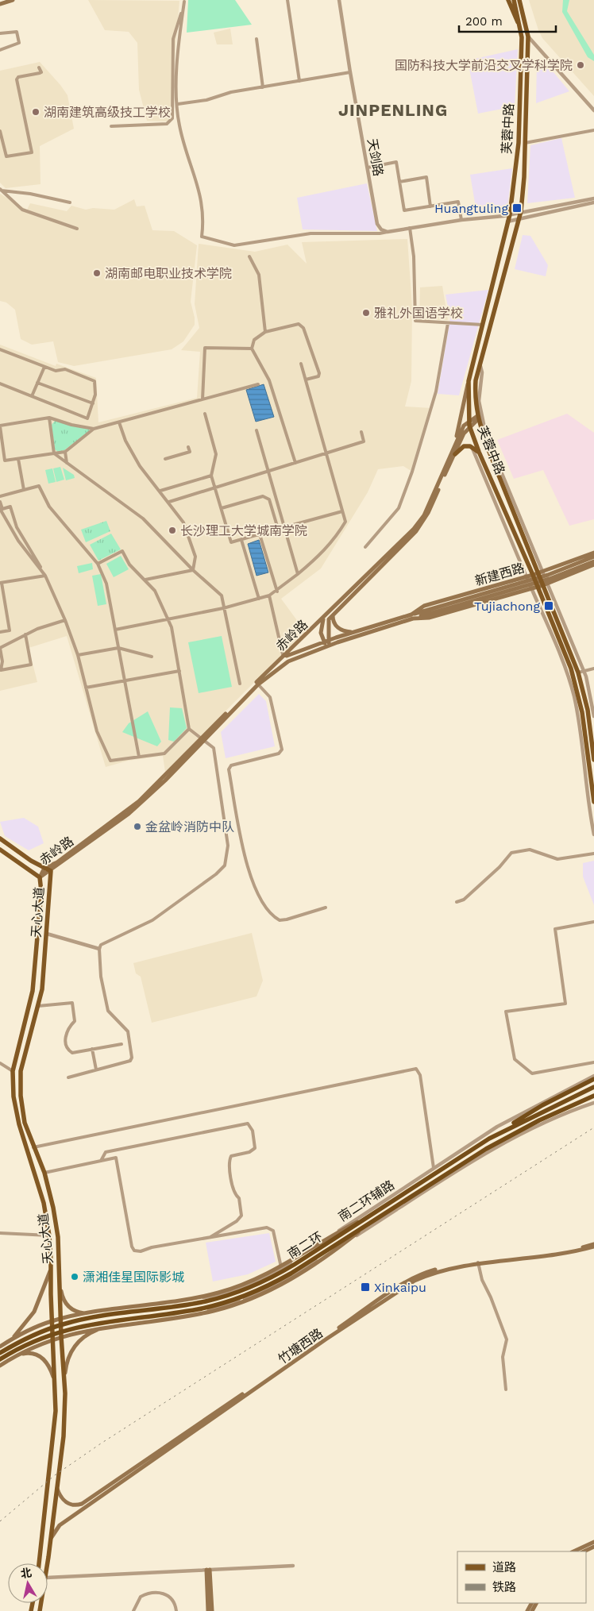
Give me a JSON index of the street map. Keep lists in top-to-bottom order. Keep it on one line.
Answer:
{"streets":{"highway":["南二环"],"main road":["芙蓉中路","新建西路","赤岭路","天心大道","南二环辅路","竹塘西路"],"street":["天剑路"]},"crossings":[["芙蓉中路","新建西路"],["芙蓉中路","赤岭路"],["新建西路","赤岭路"],["赤岭路","天心大道"],["天心大道","南二环辅路"],["天心大道","竹塘西路"]],"districts":["JINPENLING"],"places":{"other":["国防科技大学前沿交叉学科学院","湖南建筑高级技工学校","湖南邮电职业技术学院","雅礼外国语学校","长沙理工大学城南学院","金盆岭消防中队","潇湘佳星国际影城"],"transit":["Huangtuling","Tujiachong","Xinkaipu"]},"legend":["道路","铁路"],"scale_bar":"200 m","north":"top"}
